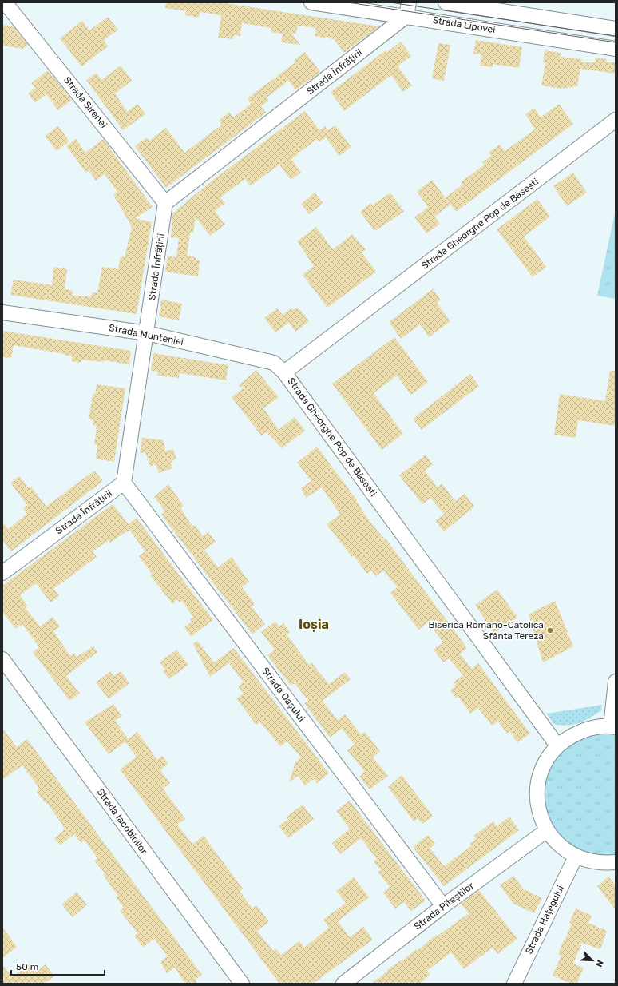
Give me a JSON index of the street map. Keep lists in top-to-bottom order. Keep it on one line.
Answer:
{"streets":{"street":["Strada Lipovei","Strada Înfrățirii","Strada Sirenei","Strada Gheorghe Pop de Băsești","Strada Munteniei","Strada Oașului","Strada Iacobinilor","Strada Piteștilor","Strada Hațegului"]},"crossings":[["Strada Lipovei","Strada Înfrățirii"],["Strada Înfrățirii","Strada Sirenei"],["Strada Înfrățirii","Strada Munteniei"],["Strada Înfrățirii","Strada Oașului"],["Strada Gheorghe Pop de Băsești","Strada Munteniei"],["Strada Oașului","Strada Piteștilor"]],"districts":["Ioșia"],"places":["Biserica Romano-Catolică Sfânta Tereza"],"scale_bar":"50 m","north":"bottom right"}
